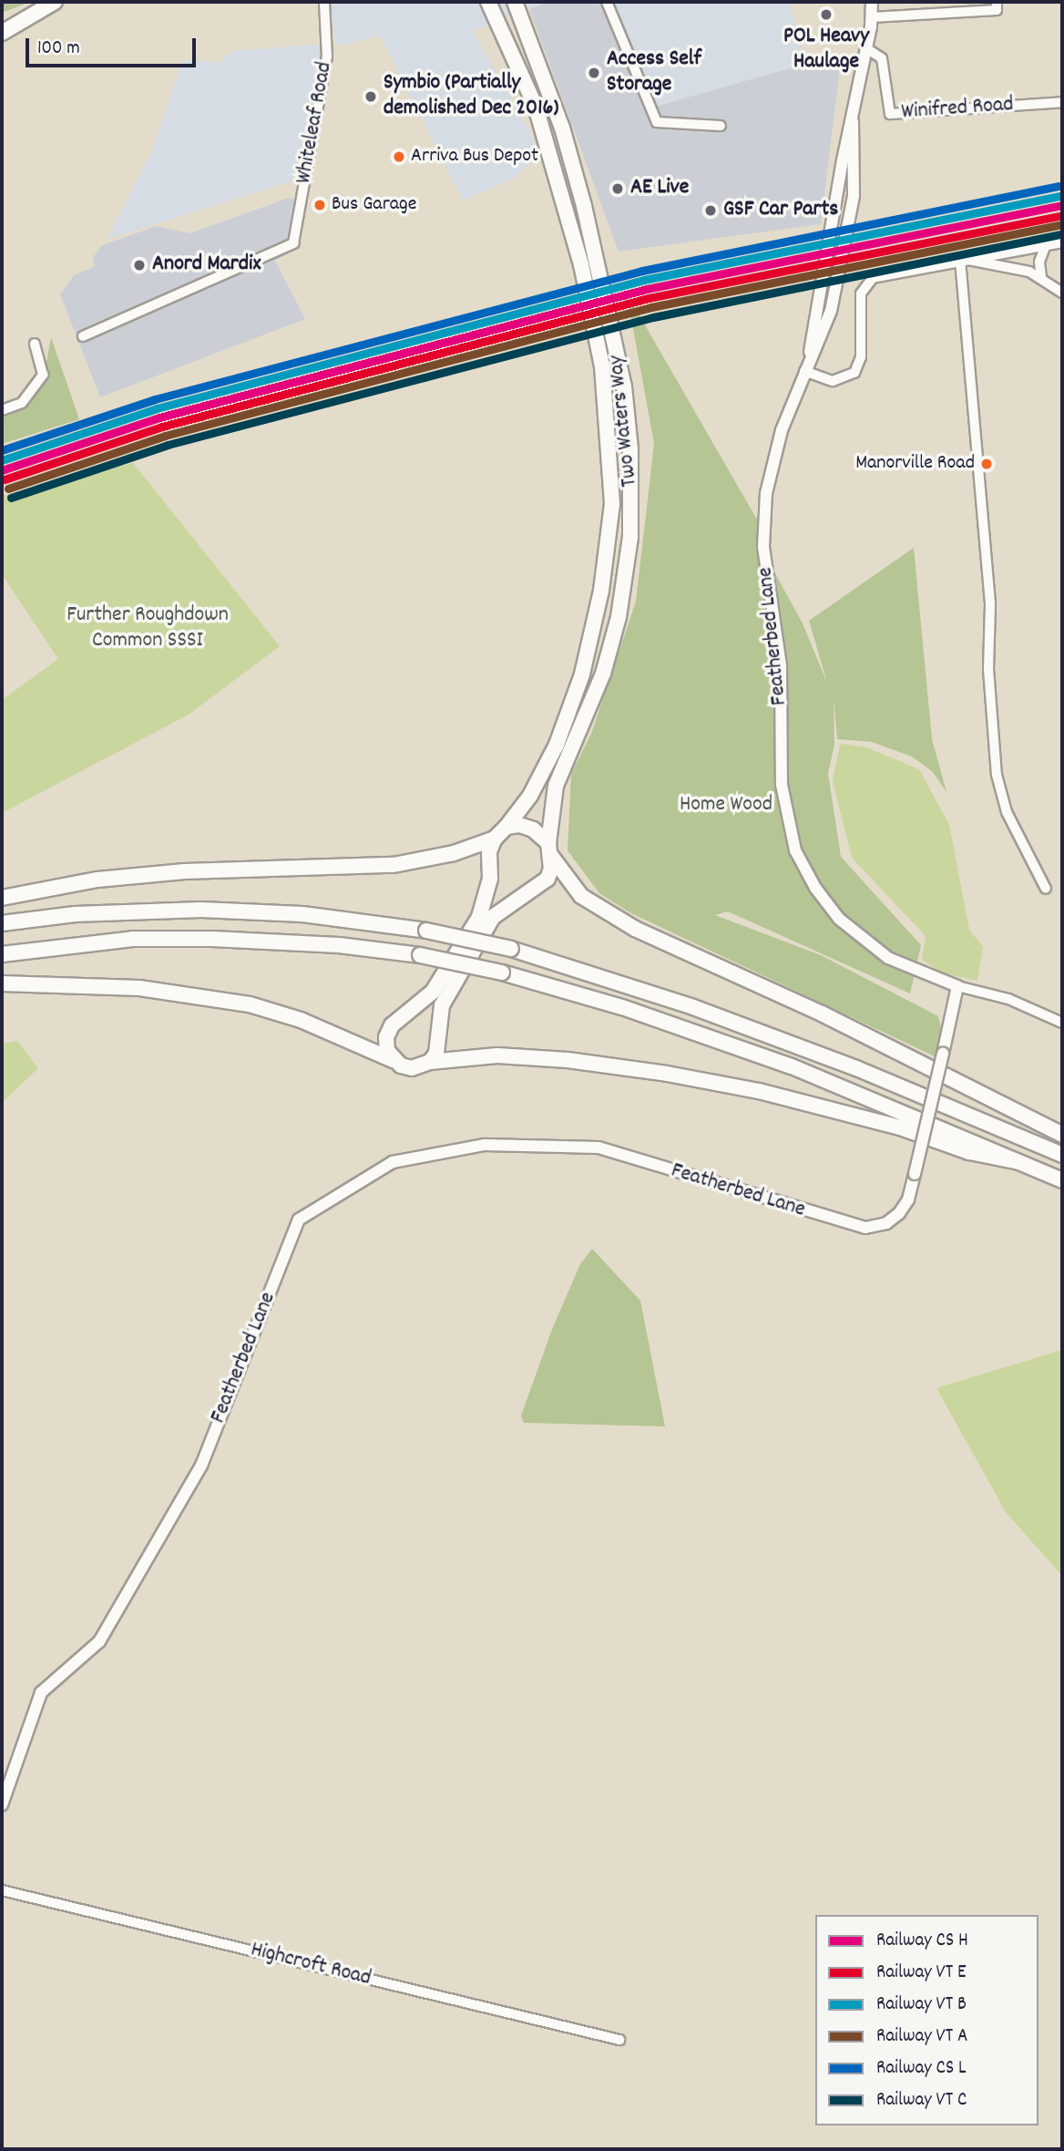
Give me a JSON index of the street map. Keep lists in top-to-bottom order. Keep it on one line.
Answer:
{"streets":{"main road":["Two Waters Way"],"street":["Winifred Road","Whiteleaf Road","Featherbed Lane","Highcroft Road"]},"crossings":[["Winifred Road","Featherbed Lane"]],"parks":["Further Roughdown Common SSSI","Home Wood"],"places":["POL Heavy Haulage","Access Self Storage","Symbio (Partially demolished Dec 2016)","Arriva Bus Depot","AE Live","Bus Garage","GSF Car Parts","Anord Mardix","Manorville Road"],"legend":["Railway CS H","Railway VT E","Railway VT B","Railway VT A","Railway CS L","Railway VT C"],"scale_bar":"100 m"}
